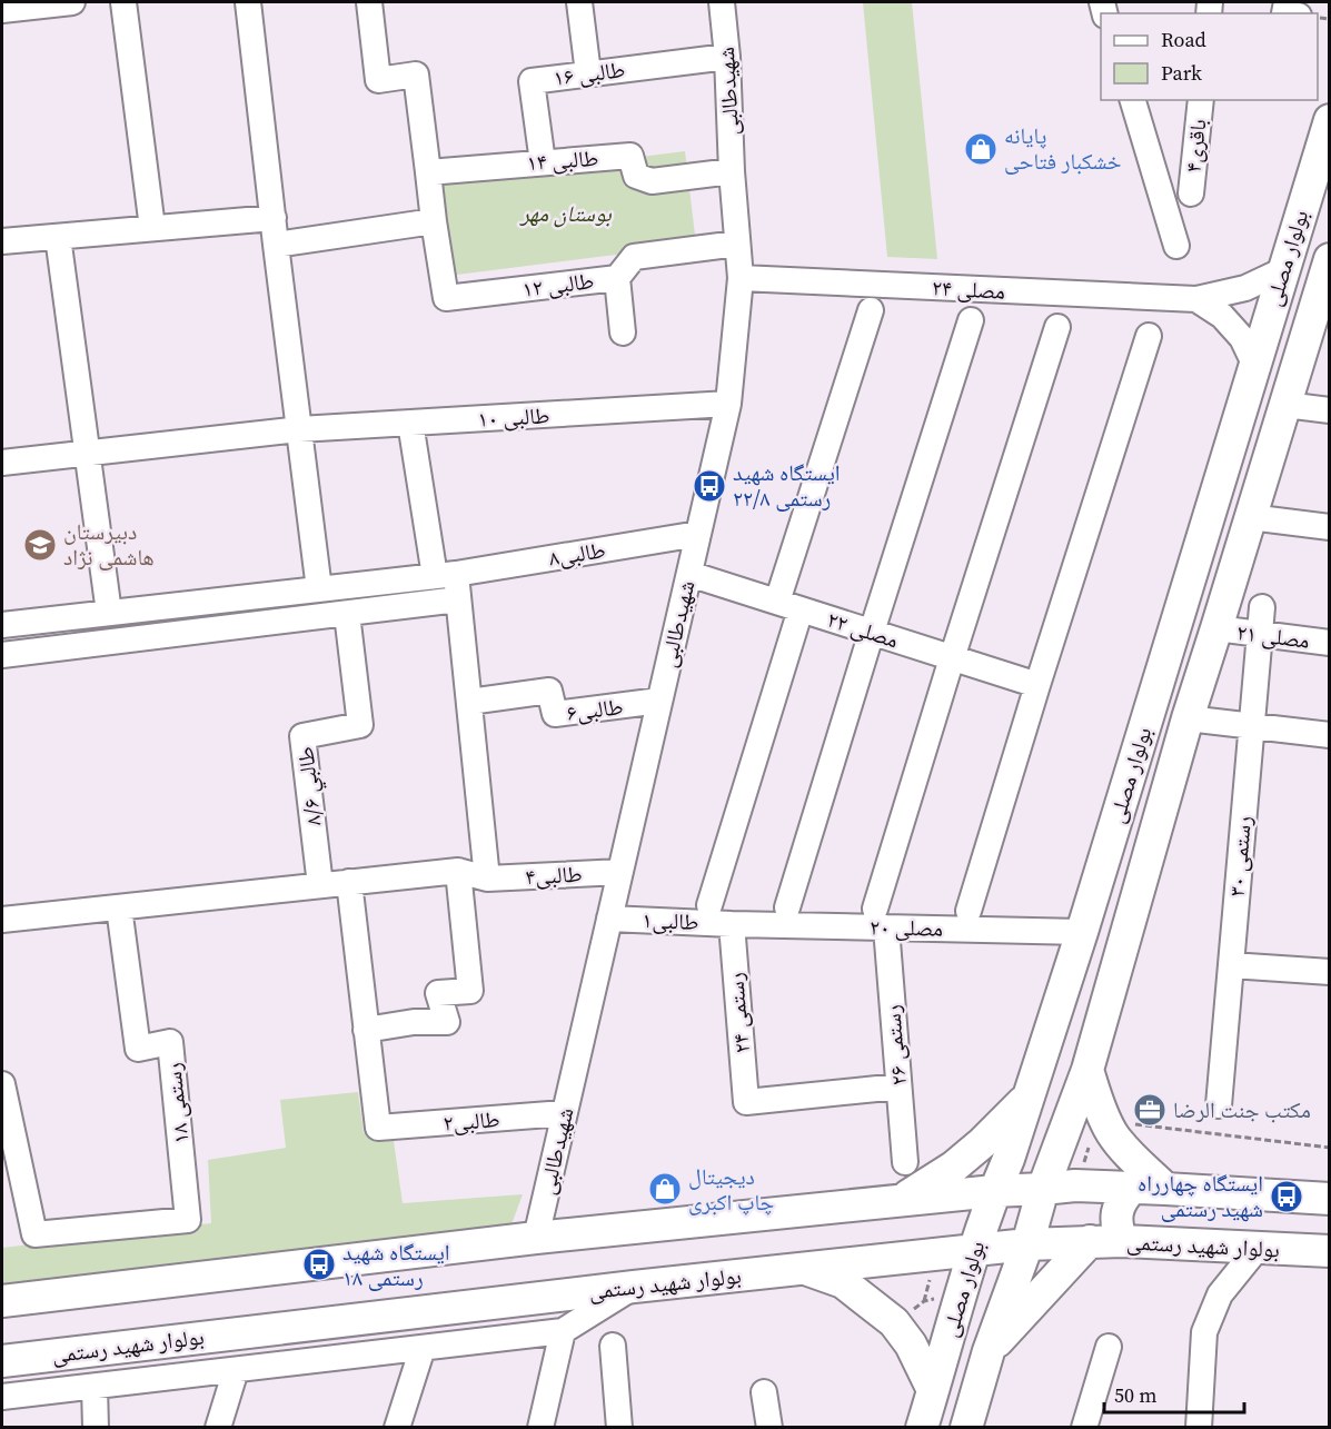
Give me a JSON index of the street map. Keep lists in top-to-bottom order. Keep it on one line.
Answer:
{"streets":{"main road":["بولوار مصلی","بولوار شهید رستمی"],"street":["طالبی ۱۶","شهیدطالبی","باقری۴","طالبی ۱۴","طالبی ۱۲","مصلی ۲۴","طالبی ۱۰","طالبی۸","مصلی ۲۲","مصلی ۲۱","طالبی۶","طالبي ۸/۶","رستمی ۳۰","طالبی۴","طالبی۱","مصلی ۲۰","رستمی ۲۴","رستمی ۲۶","رستمی ۱۸","طالبی۲"]},"crossings":[["طالبی ۱۶","شهیدطالبی"],["طالبی ۱۶","طالبی ۱۴"],["شهیدطالبی","طالبی ۱۴"],["شهیدطالبی","طالبی ۱۲"],["شهیدطالبی","مصلی ۲۴"],["شهیدطالبی","طالبی ۱۰"],["شهیدطالبی","طالبی۸"],["شهیدطالبی","مصلی ۲۲"],["شهیدطالبی","طالبی۶"],["شهیدطالبی","طالبی۴"],["شهیدطالبی","طالبی۱"],["شهیدطالبی","طالبی۲"],["بولوار مصلی","مصلی ۲۱"],["بولوار مصلی","مصلی ۲۰"],["بولوار مصلی","بولوار شهید رستمی"],["مصلی ۲۱","رستمی ۳۰"],["طالبی۱","مصلی ۲۰"],["طالبی۱","رستمی ۲۴"],["مصلی ۲۰","رستمی ۲۴"],["مصلی ۲۰","رستمی ۲۶"],["رستمی ۲۴","رستمی ۲۶"]],"parks":["بوستان مهر"],"places":{"shop":["پایانه خشکبار فتاحی","دیجیتال چاپ اکبری"],"bus stop":["ایستگاه شهید رستمی ۲۲/۸","ایستگاه چهارراه شهید رستمی","ایستگاه شهید رستمی ۱۸"],"school or university":["دبیرستان هاشمی نژاد"],"office":["مكتب جنت الرضا"]},"legend":["Road","Park"],"scale_bar":"50 m"}
